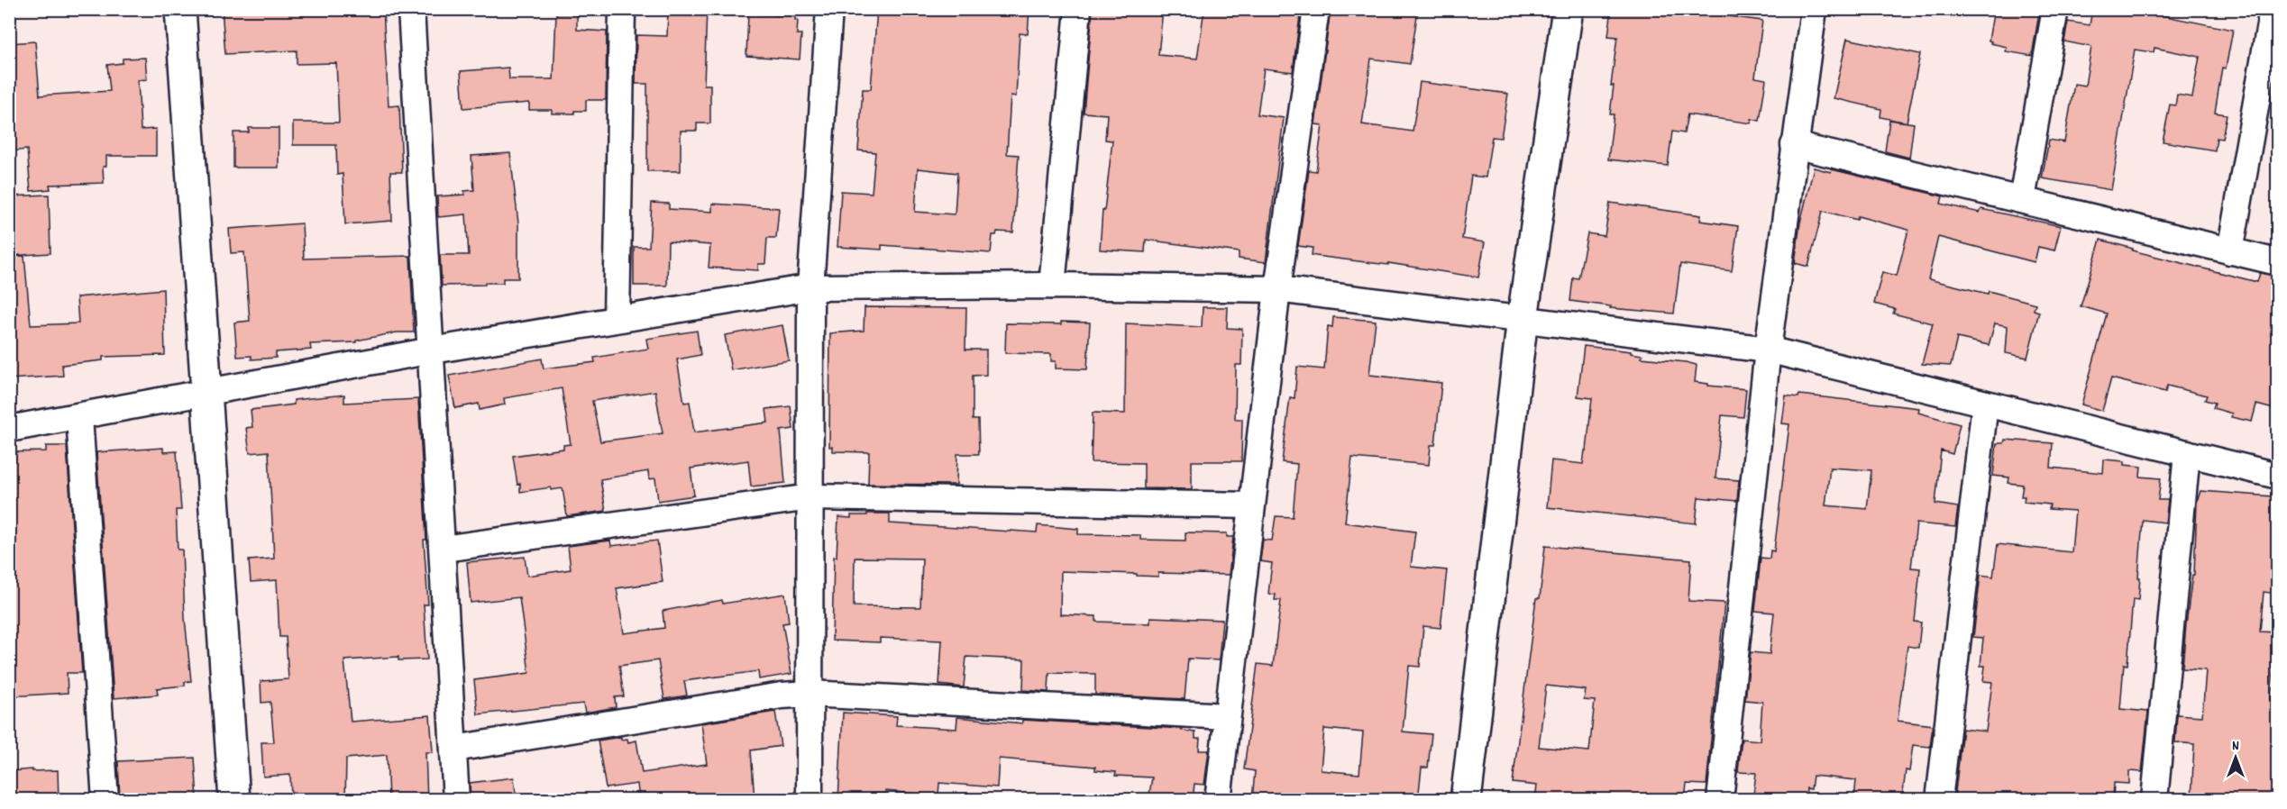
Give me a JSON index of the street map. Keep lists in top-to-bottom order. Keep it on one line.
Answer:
{"north":"top"}
